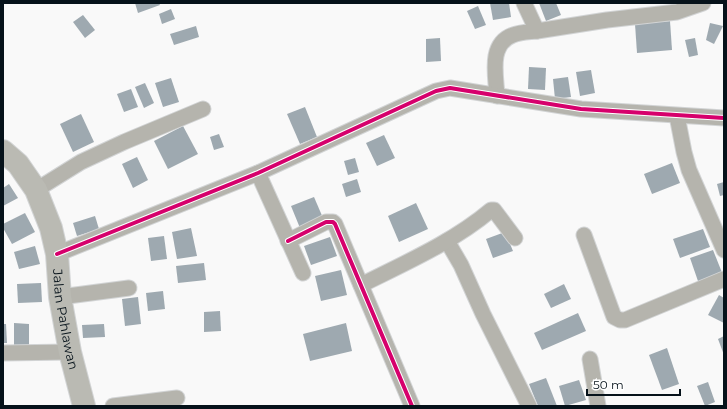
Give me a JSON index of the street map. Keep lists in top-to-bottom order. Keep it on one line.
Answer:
{"streets":{"highway":["Jalan Pahlawan"]},"scale_bar":"50 m"}
